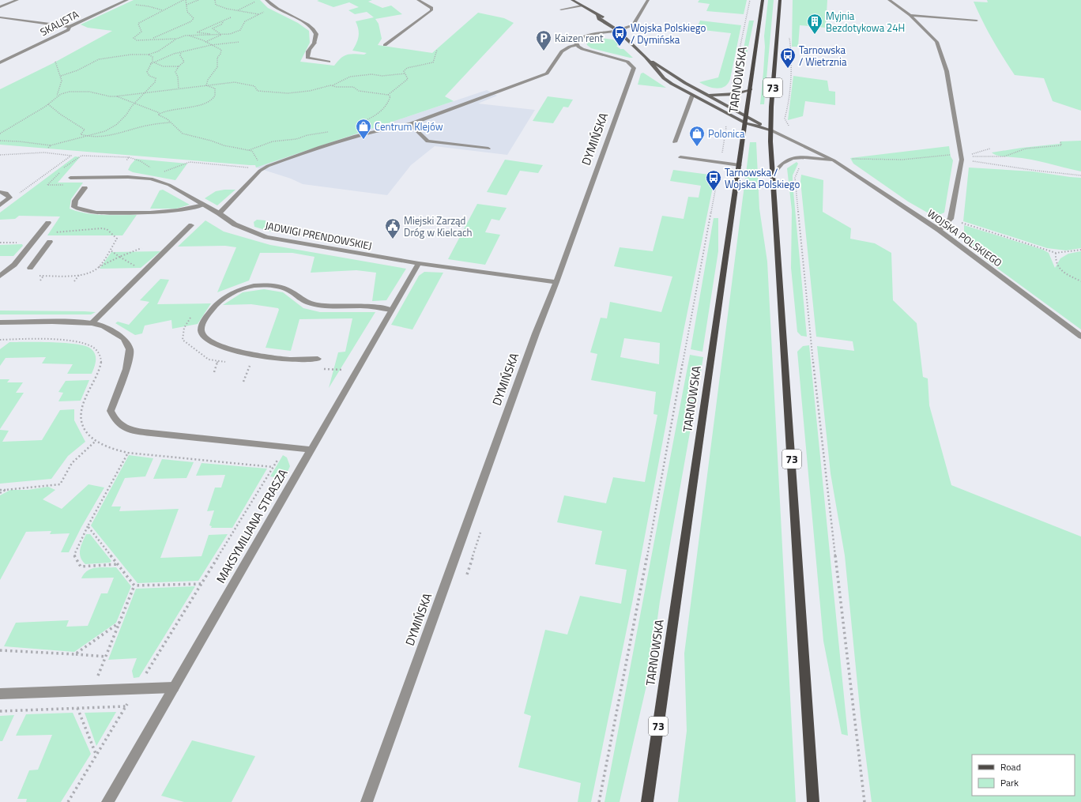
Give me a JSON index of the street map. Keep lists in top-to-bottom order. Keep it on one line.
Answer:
{"streets":{"main road":["TARNOWSKA","73"],"street":["SKALISTA","DYMIŃSKA","JADWIGI PRENDOWSKIEJ","WOJSKA POLSKIEGO","MAKSYMILIANA STRASZA"]},"crossings":[["TARNOWSKA","WOJSKA POLSKIEGO"],["73","WOJSKA POLSKIEGO"],["DYMIŃSKA","JADWIGI PRENDOWSKIEJ"],["JADWIGI PRENDOWSKIEJ","MAKSYMILIANA STRASZA"]],"places":{"building":["Myjnia Bezdotykowa 24H"],"bus stop":["Wojska Polskiego / Dymińska","Tarnowska / Wietrznia","Tarnowska / Wojska Polskiego"],"parking":["Kaizen rent"],"shop":["Centrum Klejów","Polonica"],"public building":["Miejski Zarząd Dróg w Kielcach"]},"legend":["Road","Park"]}
